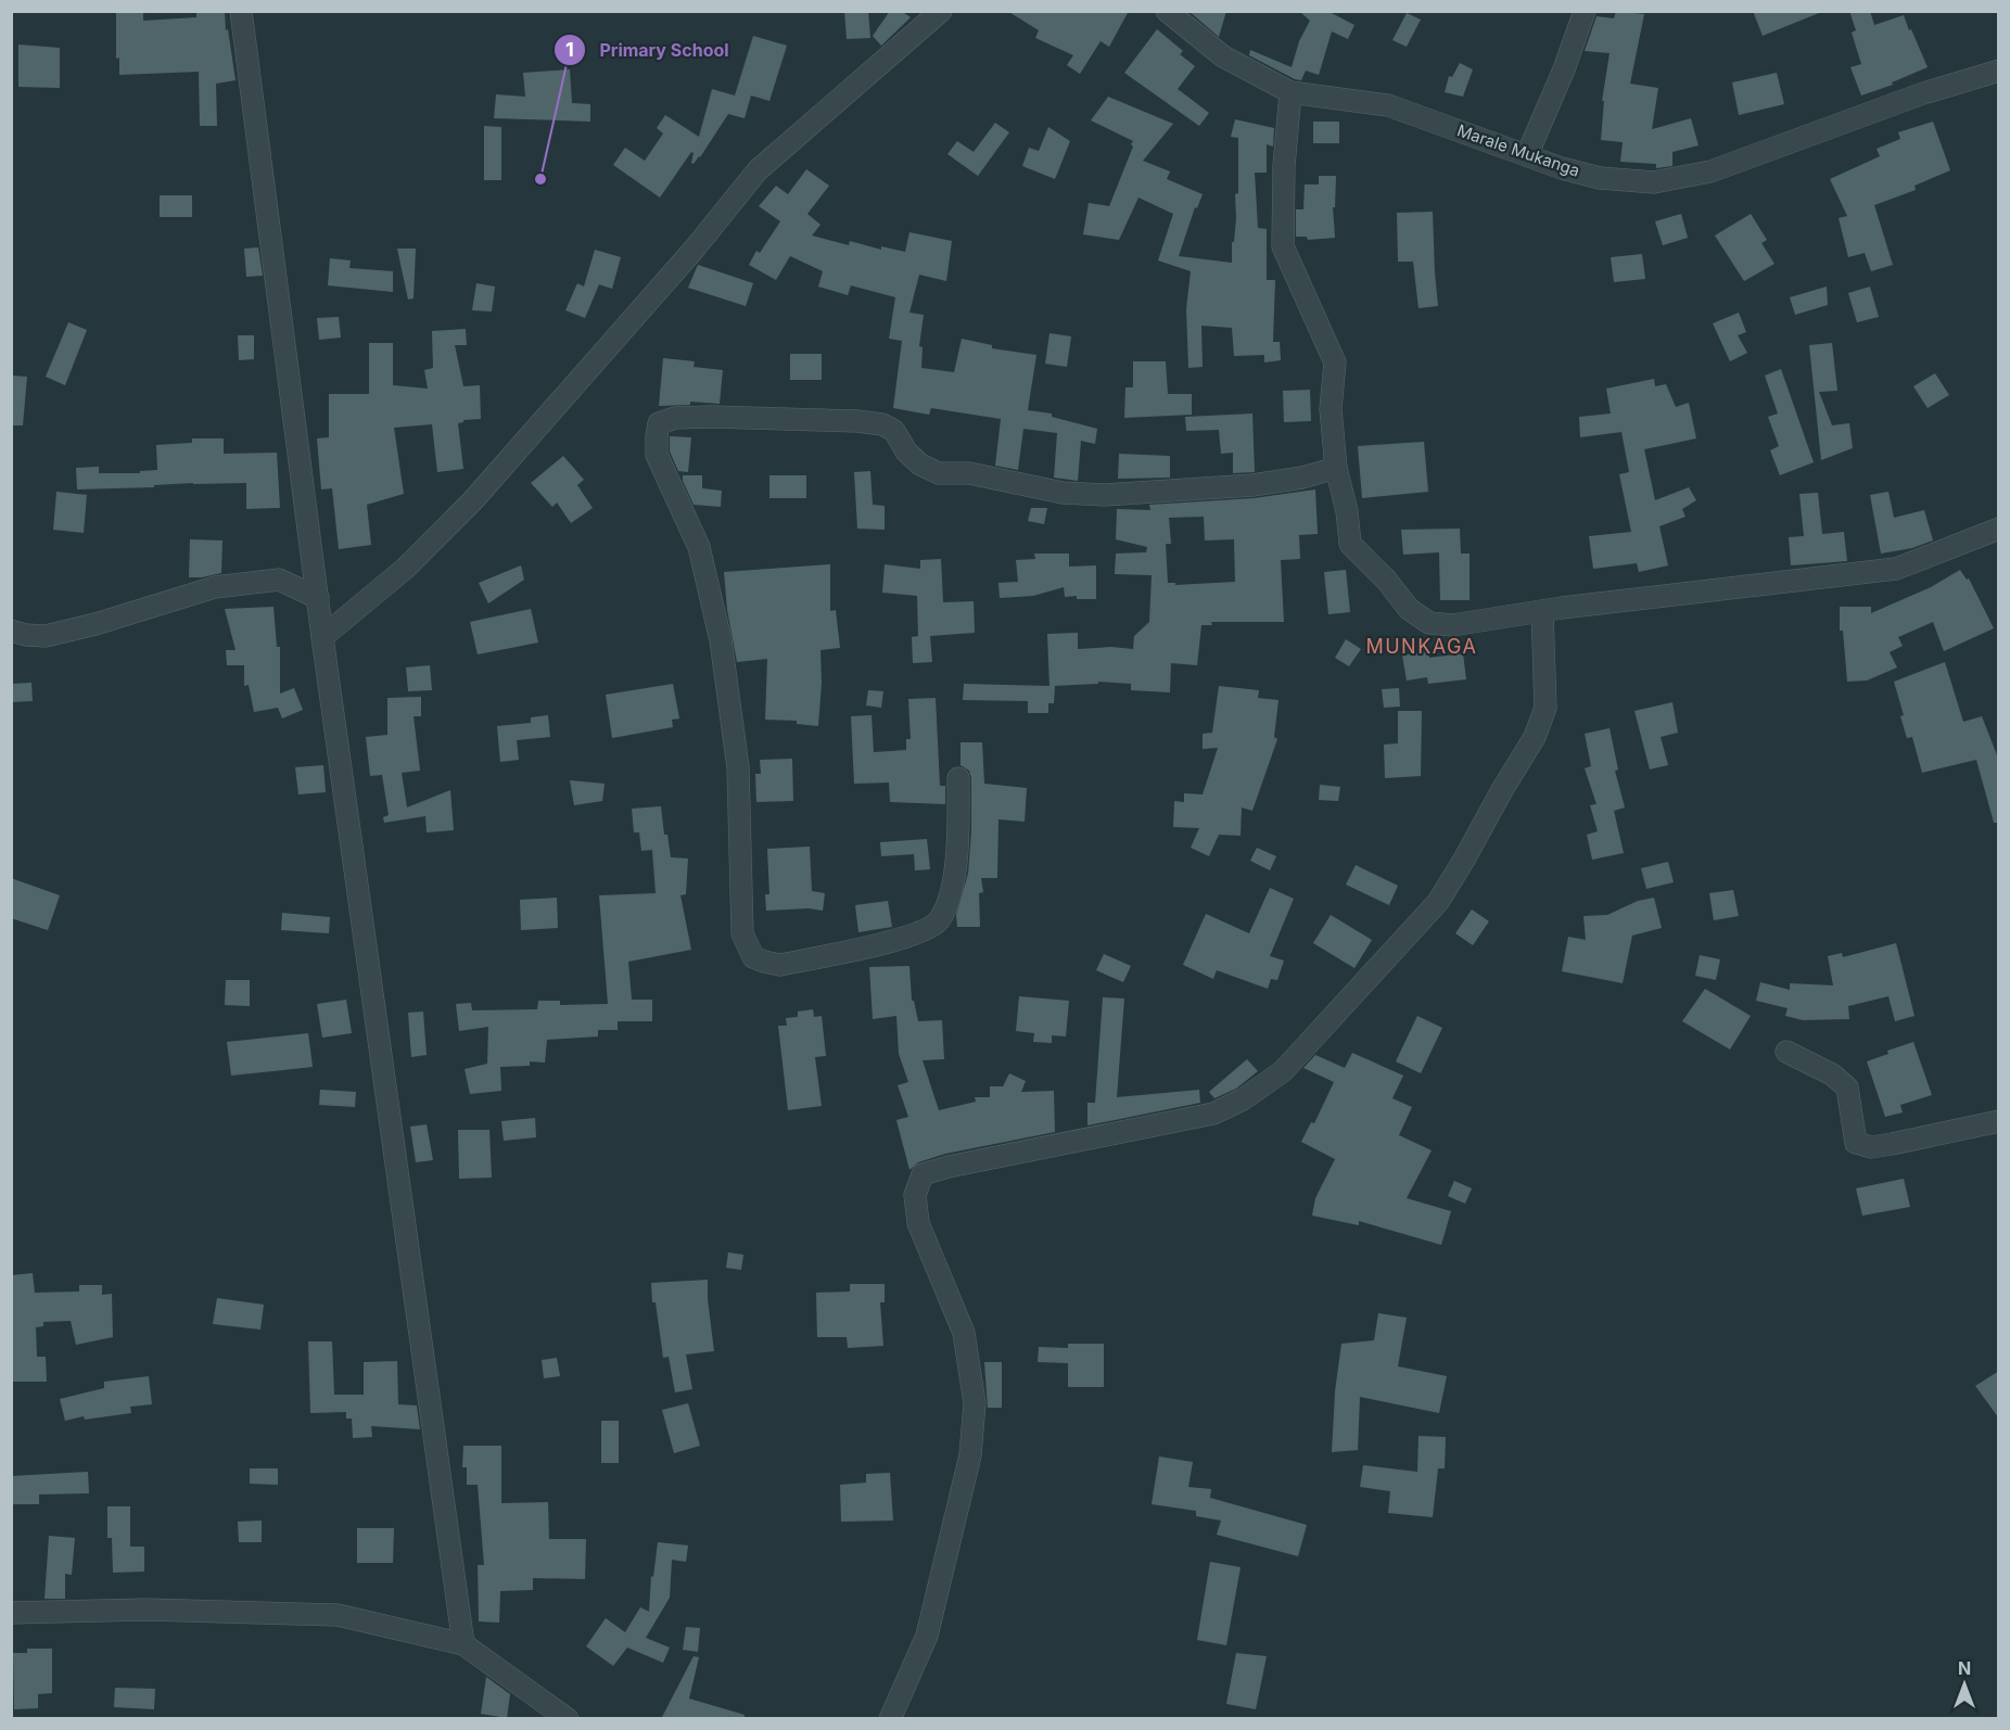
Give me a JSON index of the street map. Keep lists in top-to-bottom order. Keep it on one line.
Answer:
{"streets":{"street":["Marale Mukanga"]},"districts":["MUNKAGA"],"places":["Primary School"],"north":"top"}
